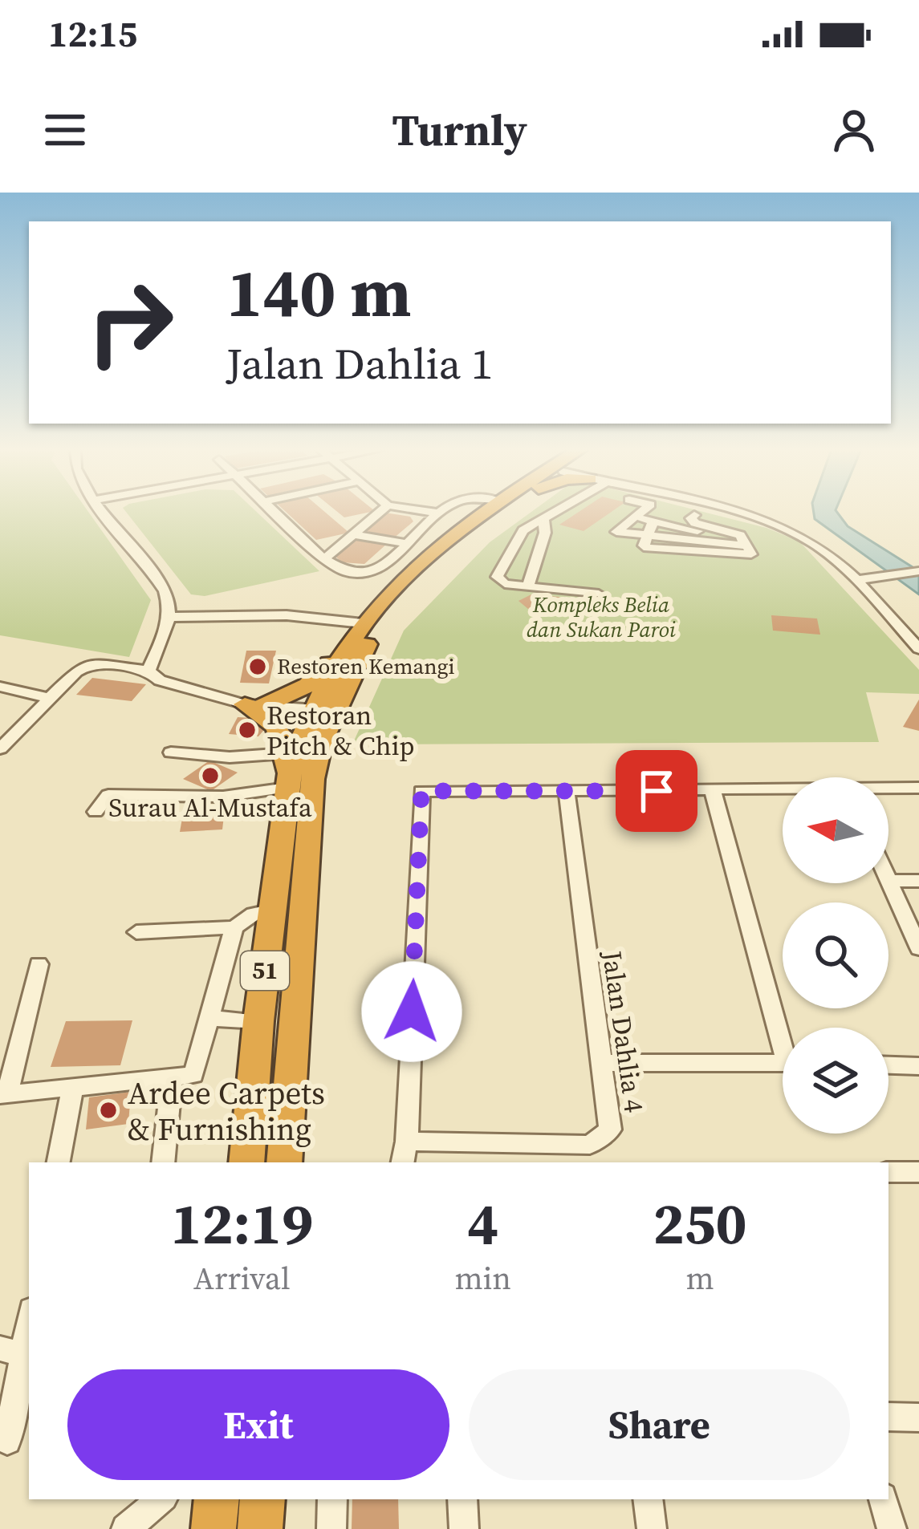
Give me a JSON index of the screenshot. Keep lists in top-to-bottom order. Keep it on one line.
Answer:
{"streets":{"highway":["51"],"street":["Jalan Dahlia 4"]},"parks":["Kompleks Belia dan Sukan Paroi"],"places":["Restoren Kemangi","Restoran Pitch & Chip","Surau Al-Mustafa","Ardee Carpets & Furnishing"],"north":"left","page":{"status":"12:15","header":"Turnly","turn":["140 m","Jalan Dahlia 1"],"eta":["12:19","Arrival","4","min","250","m"],"buttons":["Exit","Share"]}}
